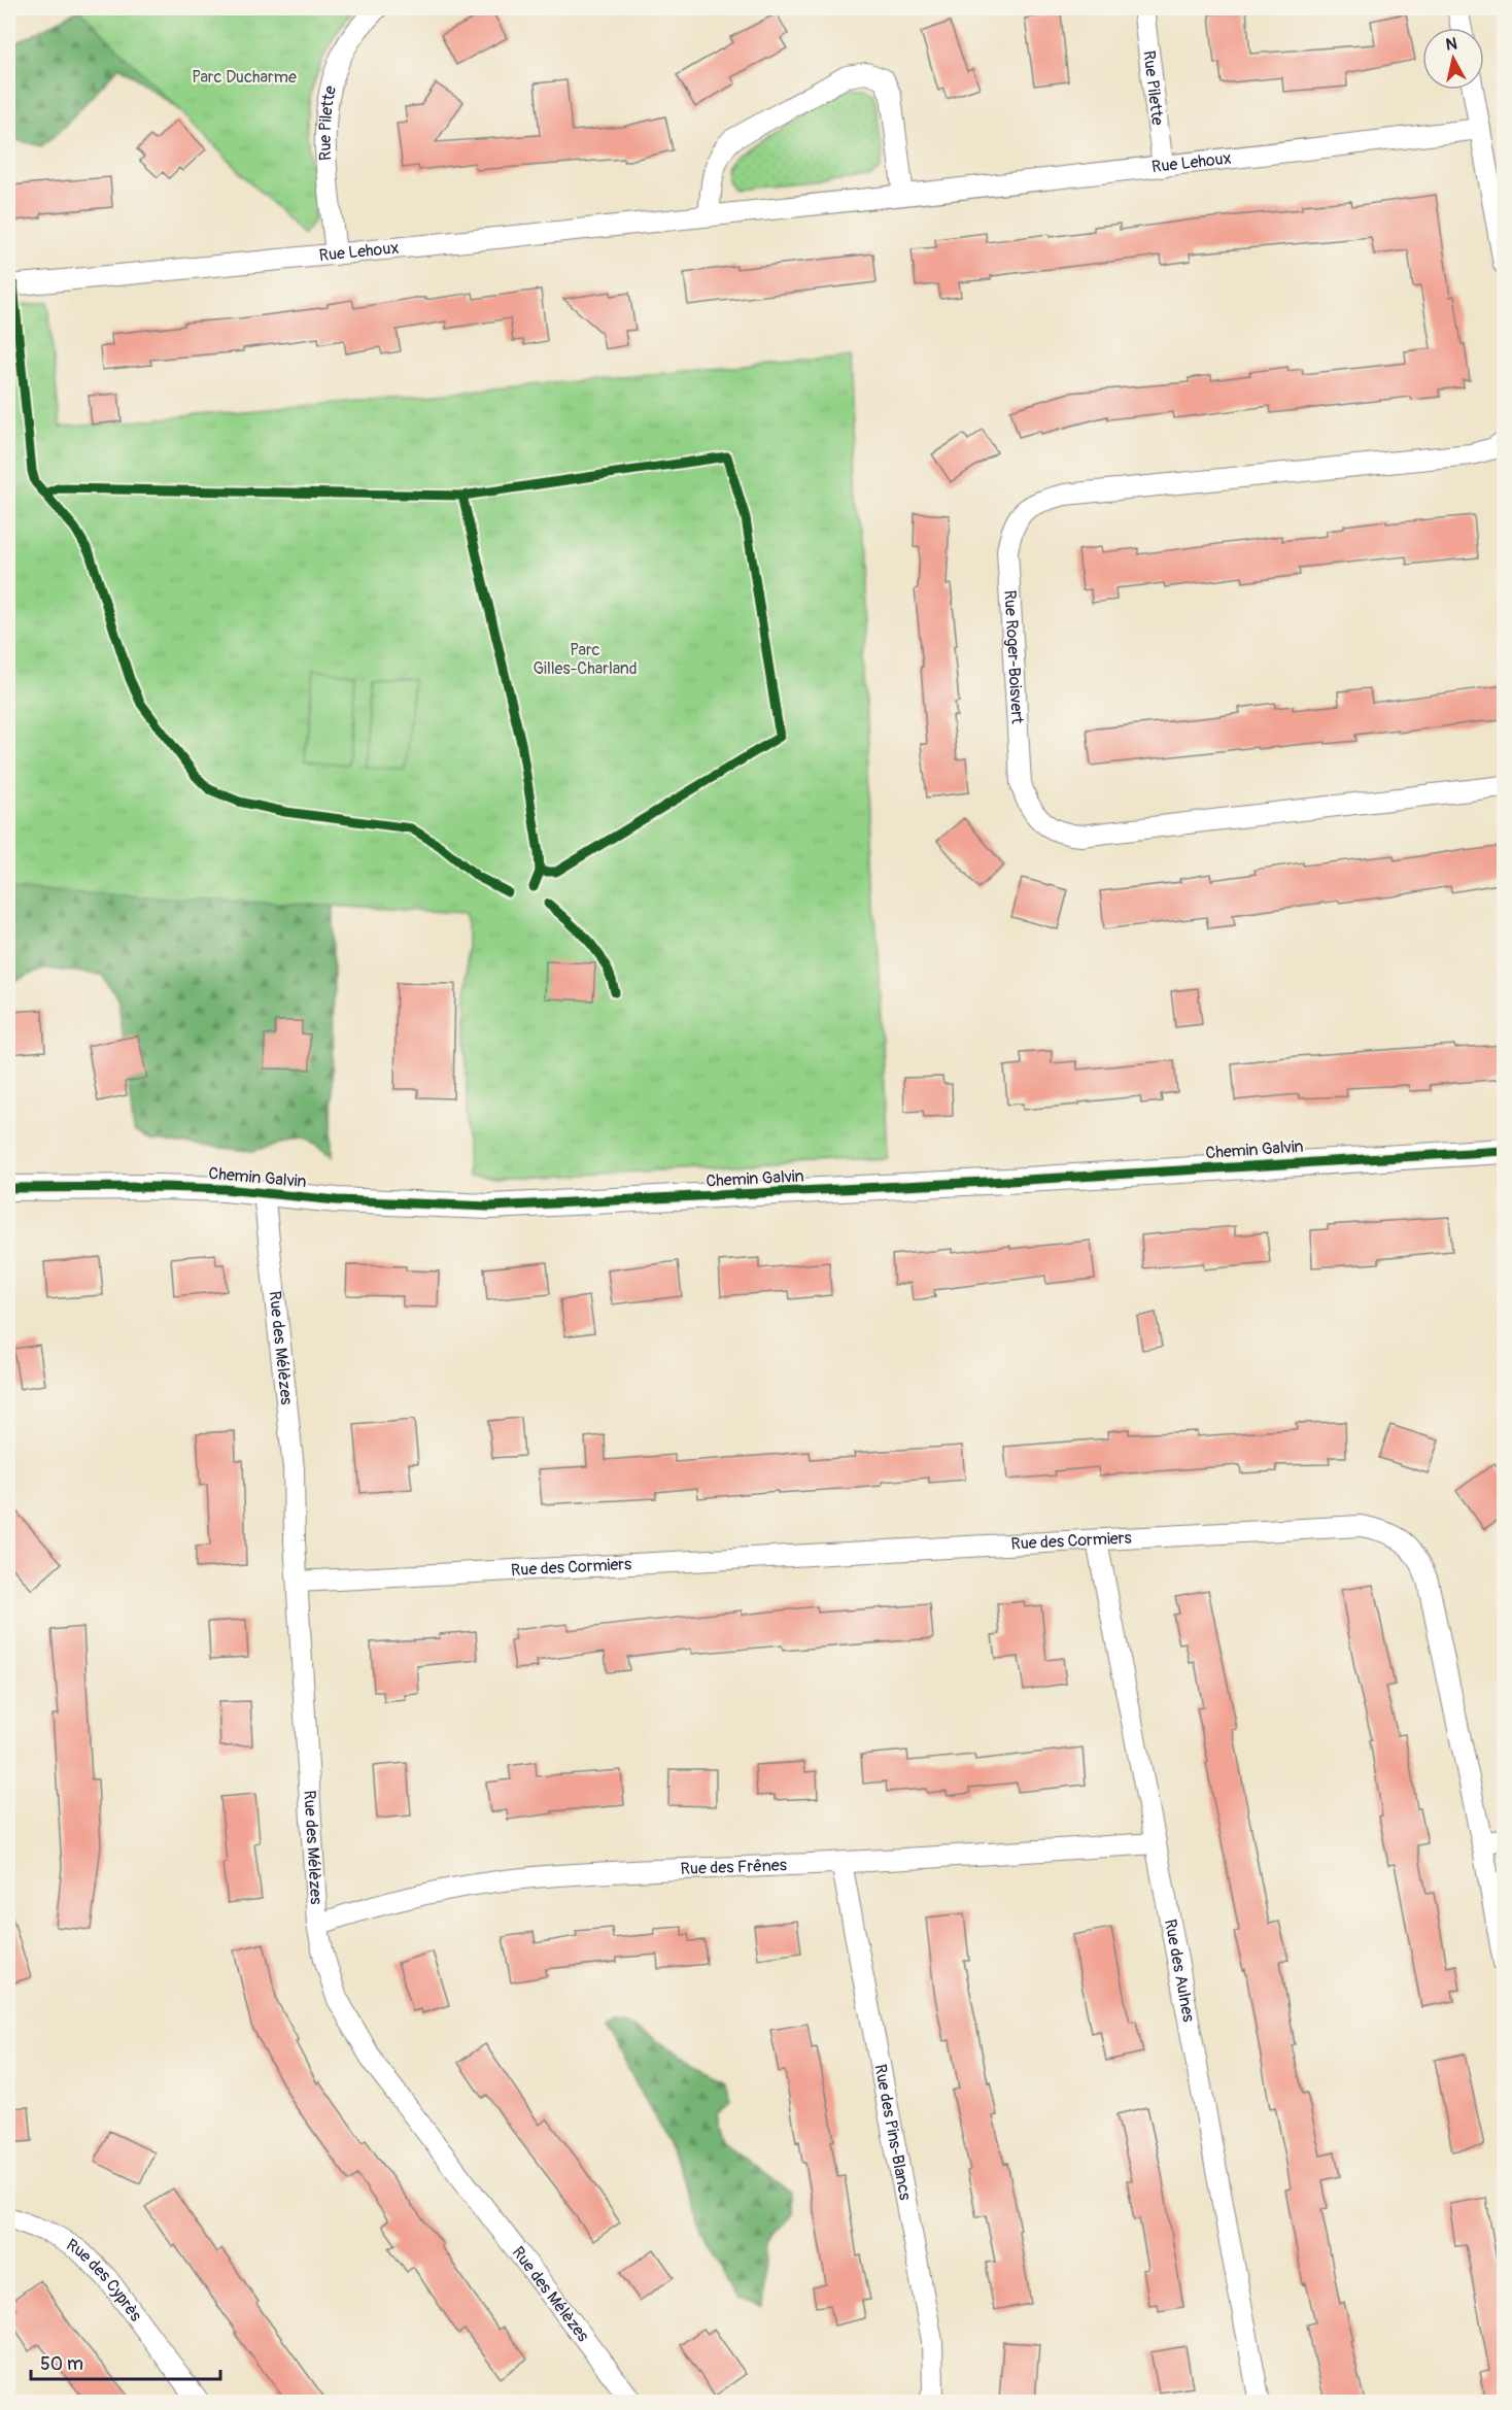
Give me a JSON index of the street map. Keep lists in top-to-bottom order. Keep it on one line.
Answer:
{"streets":{"street":["Rue Pilette","Rue Lehoux","Rue Roger-Boisvert","Chemin Galvin","Rue des Mélèzes","Rue des Cormiers","Rue des Frênes","Rue des Aulnes","Rue des Pins-Blancs","Rue des Cyprès"]},"crossings":[["Rue Pilette","Rue Lehoux"],["Chemin Galvin","Rue des Mélèzes"],["Rue des Mélèzes","Rue des Cormiers"],["Rue des Mélèzes","Rue des Frênes"],["Rue des Cormiers","Rue des Aulnes"],["Rue des Frênes","Rue des Aulnes"],["Rue des Frênes","Rue des Pins-Blancs"]],"parks":["Parc Ducharme","Parc Gilles-Charland"],"scale_bar":"50 m","north":"top"}
